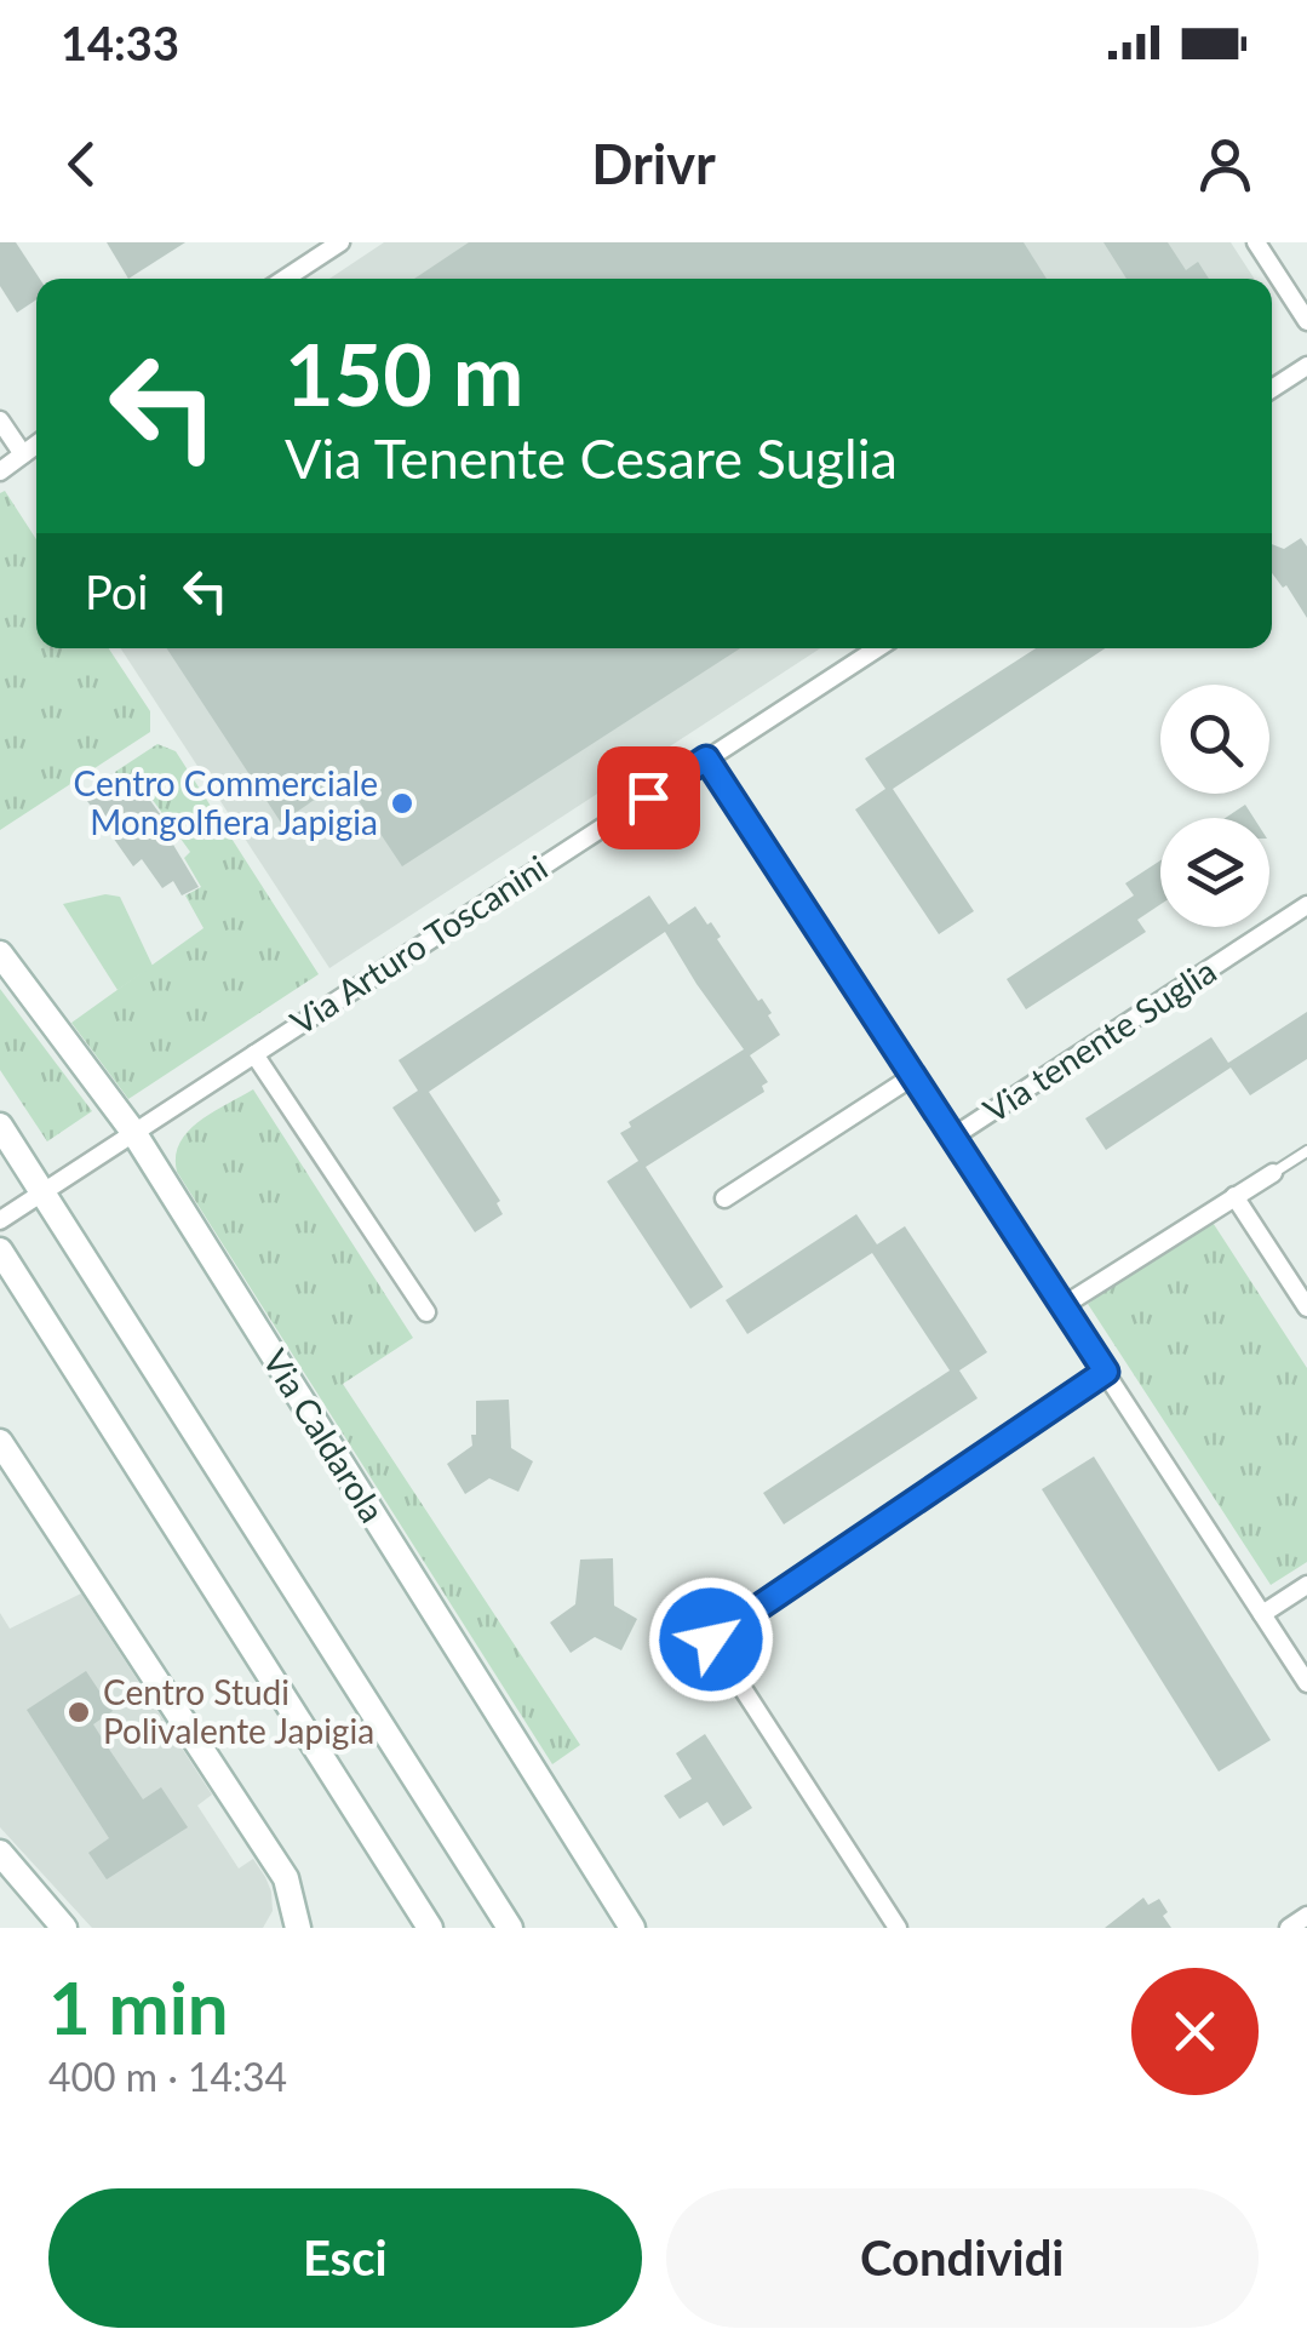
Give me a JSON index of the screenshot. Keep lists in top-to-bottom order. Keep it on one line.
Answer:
{"streets":{"street":["Via Arturo Toscanini","Via tenente Suglia","Via Caldarola"]},"crossings":[["Via Arturo Toscanini","Via Caldarola"]],"places":["Centro Commerciale Mongolfiera Japigia","Centro Studi Polivalente Japigia"],"page":{"status":"14:33","header":"Drivr","turn":["150 m","Via Tenente Cesare Suglia"],"then":"Poi","heading":["1 min","400 m · 14:34"],"buttons":["Esci","Condividi"]}}
